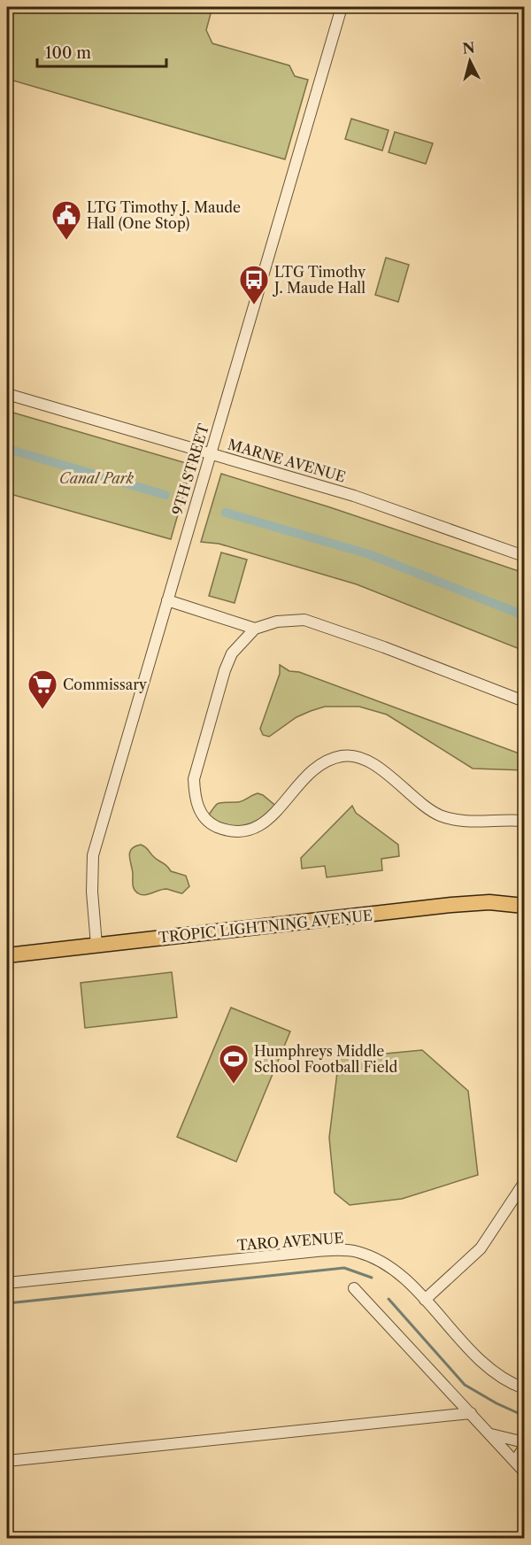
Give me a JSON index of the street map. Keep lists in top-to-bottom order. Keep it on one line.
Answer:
{"streets":{"main road":["TROPIC LIGHTNING AVENUE"],"street":["MARNE AVENUE","9TH STREET","TARO AVENUE"]},"crossings":[["MARNE AVENUE","9TH STREET"],["9TH STREET","TROPIC LIGHTNING AVENUE"]],"parks":["Canal Park"],"places":{"public building":["LTG Timothy J. Maude Hall (One Stop)"],"bus stop":["LTG Timothy J. Maude Hall"],"supermarket":["Commissary"],"sports":["Humphreys Middle School Football Field"]},"scale_bar":"100 m","north":"top"}
